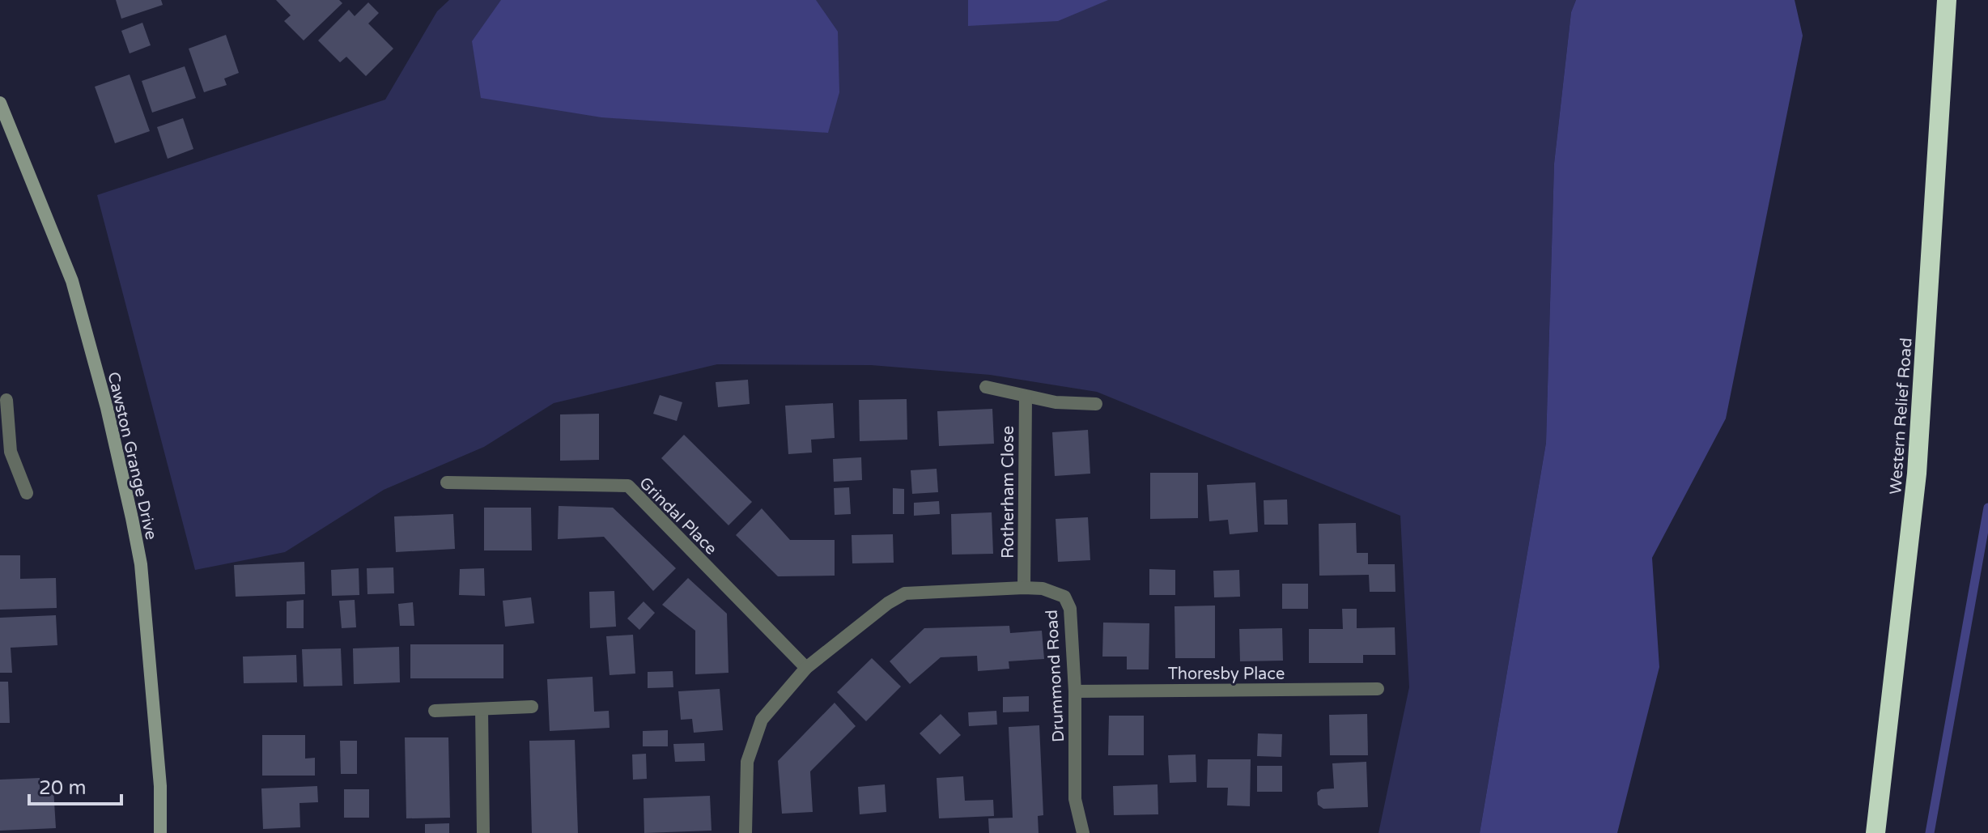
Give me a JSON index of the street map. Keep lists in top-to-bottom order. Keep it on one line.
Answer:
{"streets":{"highway":["Western Relief Road"],"street":["Cawston Grange Drive","Rotherham Close","Grindal Place","Thoresby Place","Drummond Road"]},"crossings":[["Rotherham Close","Drummond Road"],["Grindal Place","Drummond Road"],["Thoresby Place","Drummond Road"]],"scale_bar":"20 m"}
